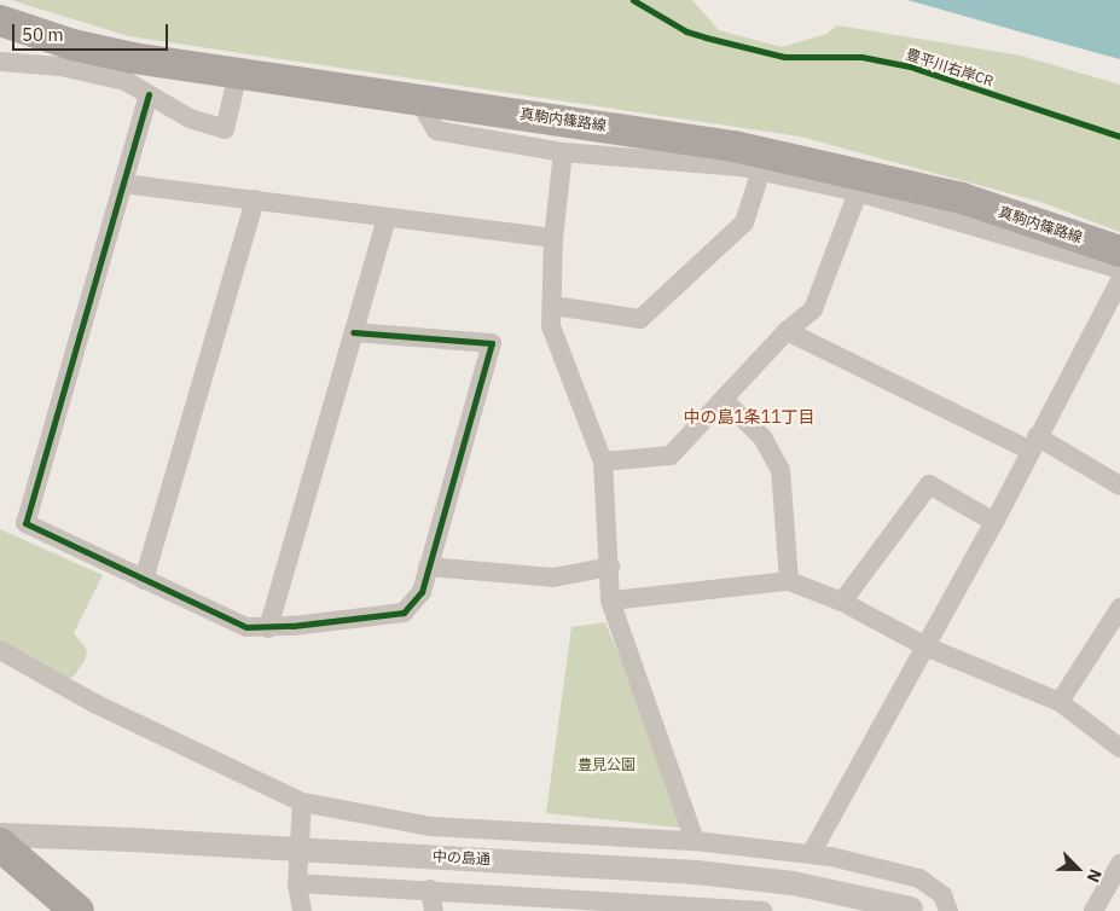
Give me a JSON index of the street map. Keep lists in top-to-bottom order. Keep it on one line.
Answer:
{"streets":{"main road":["真駒内篠路線"],"street":["中の島通"],"cycle path":["豊平川右岸CR"]},"districts":["中の島1条11丁目"],"parks":["豊見公園"],"scale_bar":"50 m","north":"bottom right"}
